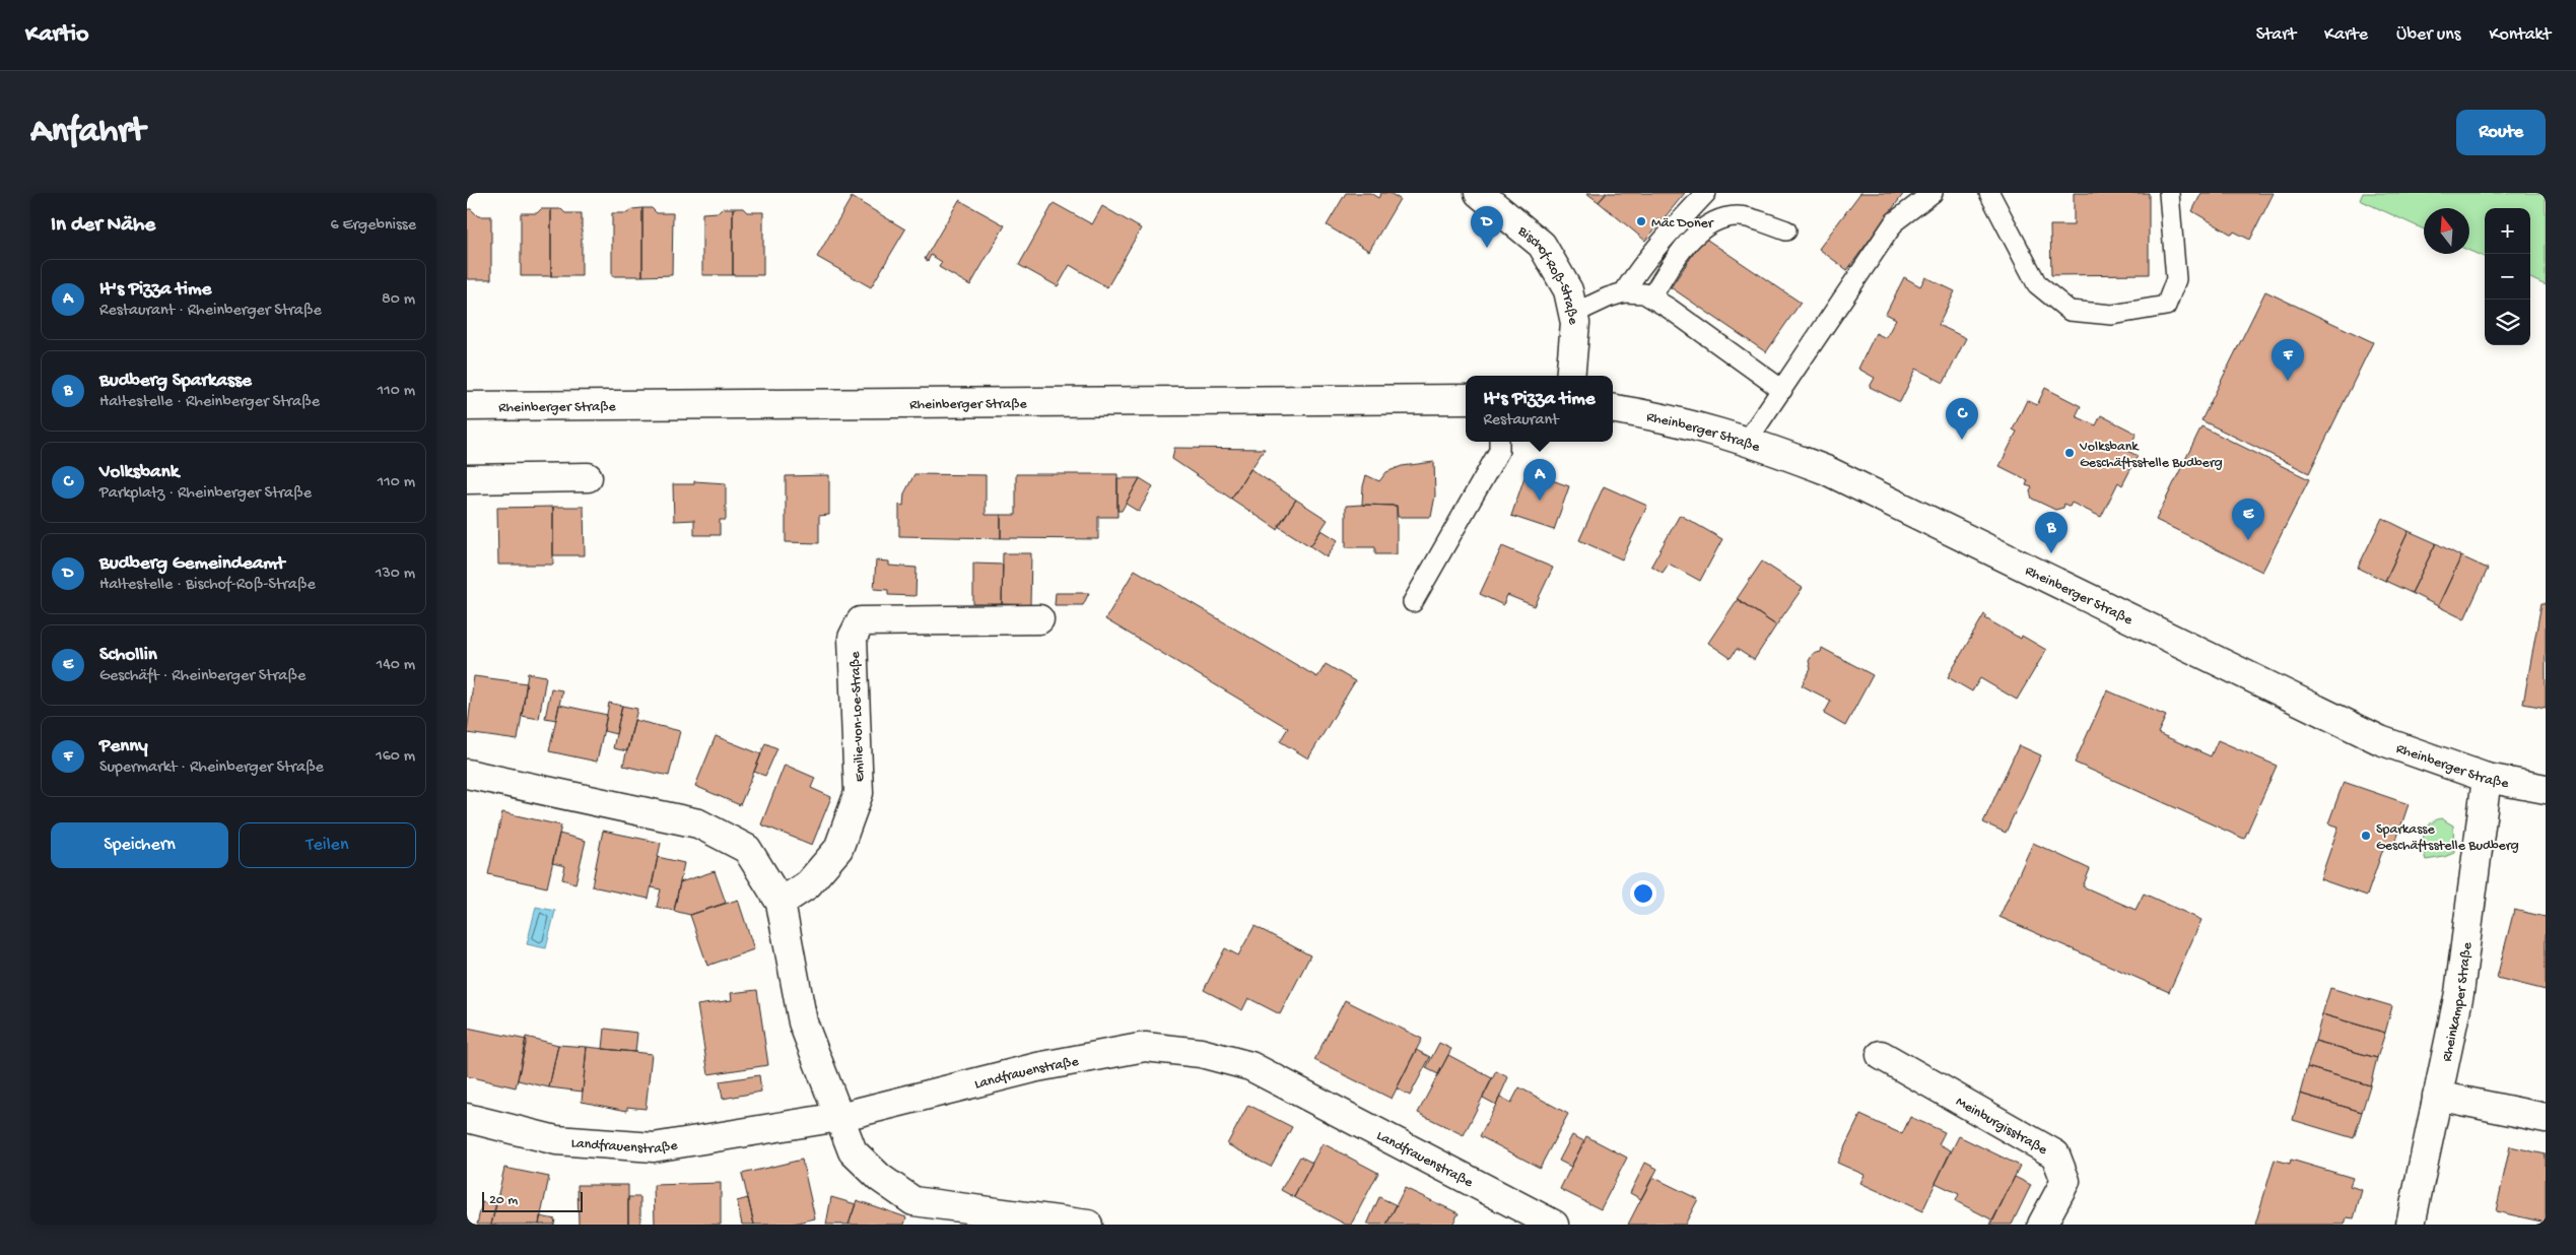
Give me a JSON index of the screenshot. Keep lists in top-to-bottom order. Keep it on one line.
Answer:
{"streets":{"street":["Bischof-Roß-Straße","Rheinberger Straße","Emilie-von-Loe-Straße","Rheinkamper Straße","Landfrauenstraße","Meinburgisstraße"]},"crossings":[["Rheinberger Straße","Rheinkamper Straße"]],"places":["Mäc Doner","Volksbank Geschäftsstelle Budberg","Sparkasse Geschäftsstelle Budberg"],"scale_bar":"20 m","north":"top","page":{"header":"Kartio","nav":["Start","Karte","Über uns","Kontakt"],"buttons":["Route",["Speichern","Teilen"]],"title":"Anfahrt","heading":["In der Nähe","6 Ergebnisse"],"pins":["D","F","C","A","E","B"],"map_buttons":["+","−"],"list":[{"mark":"A","name":"It's Pizza time","note":"Restaurant · Rheinberger Straße","value":"80 m"},{"mark":"B","name":"Budberg Sparkasse","note":"Haltestelle · Rheinberger Straße","value":"110 m"},{"mark":"C","name":"Volksbank","note":"Parkplatz · Rheinberger Straße","value":"110 m"},{"mark":"D","name":"Budberg Gemeindeamt","note":"Haltestelle · Bischof-Roß-Straße","value":"130 m"},{"mark":"E","name":"Schollin","note":"Geschäft · Rheinberger Straße","value":"140 m"},{"mark":"F","name":"Penny","note":"Supermarkt · Rheinberger Straße","value":"160 m"}],"popup":["It's Pizza time","Restaurant"],"scale":"20 m"}}
